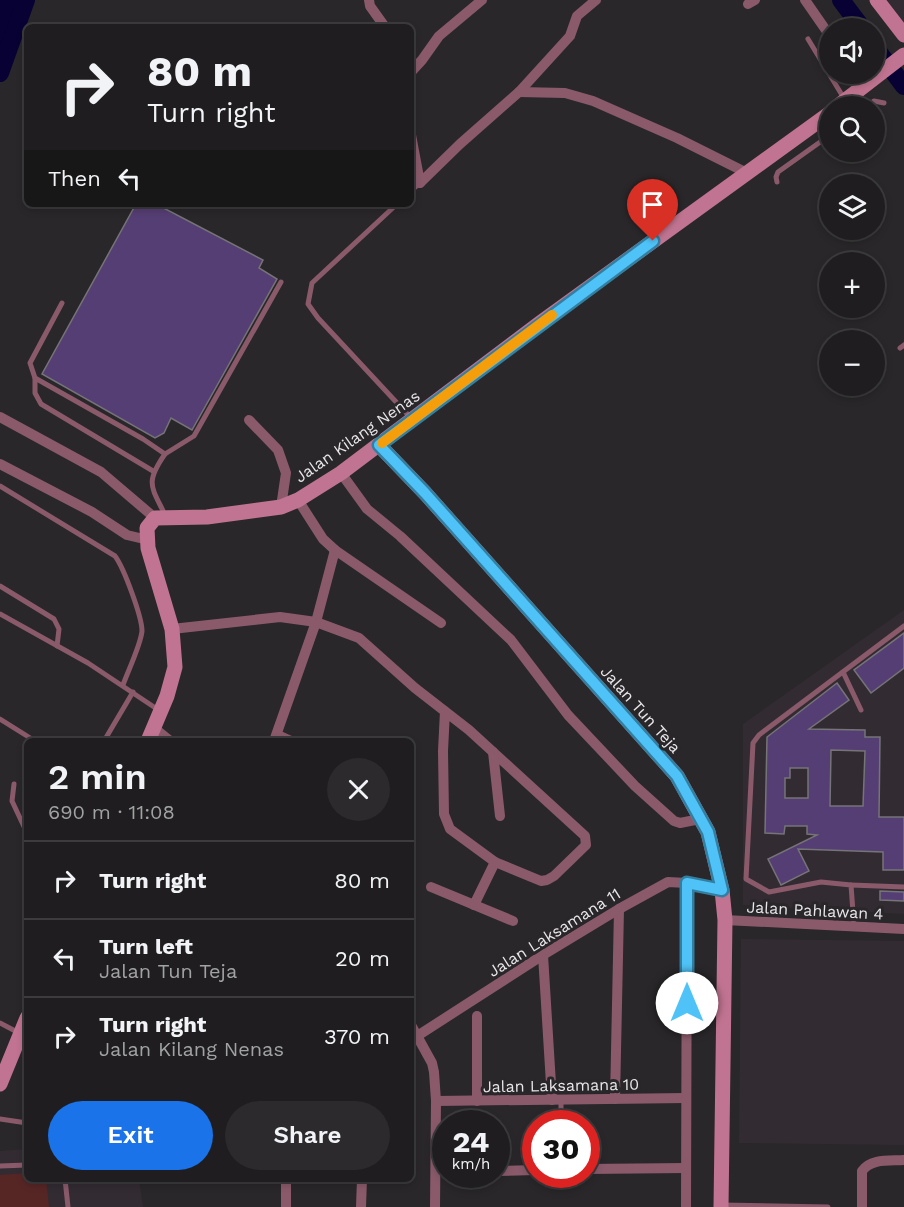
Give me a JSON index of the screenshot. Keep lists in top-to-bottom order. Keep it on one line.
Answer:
{"streets":{"street":["Jalan Kilang Nenas","Jalan Tun Teja","Jalan Pahlawan 4","Jalan Laksamana 11","Jalan Laksamana 10"]},"crossings":[["Jalan Kilang Nenas","Jalan Tun Teja"],["Jalan Tun Teja","Jalan Pahlawan 4"],["Jalan Tun Teja","Jalan Laksamana 11"]],"page":{"map_buttons":["+","−"],"turn":["80 m","Turn right"],"then":"Then","heading":["2 min","690 m · 11:08"],"list":[{"name":"Turn right","value":"80 m"},{"name":"Turn left","note":"Jalan Tun Teja","value":"20 m"},{"name":"Turn right","note":"Jalan Kilang Nenas","value":"370 m"}],"buttons":["Exit","Share"],"speed":"24 km/h","limit":"30"}}
